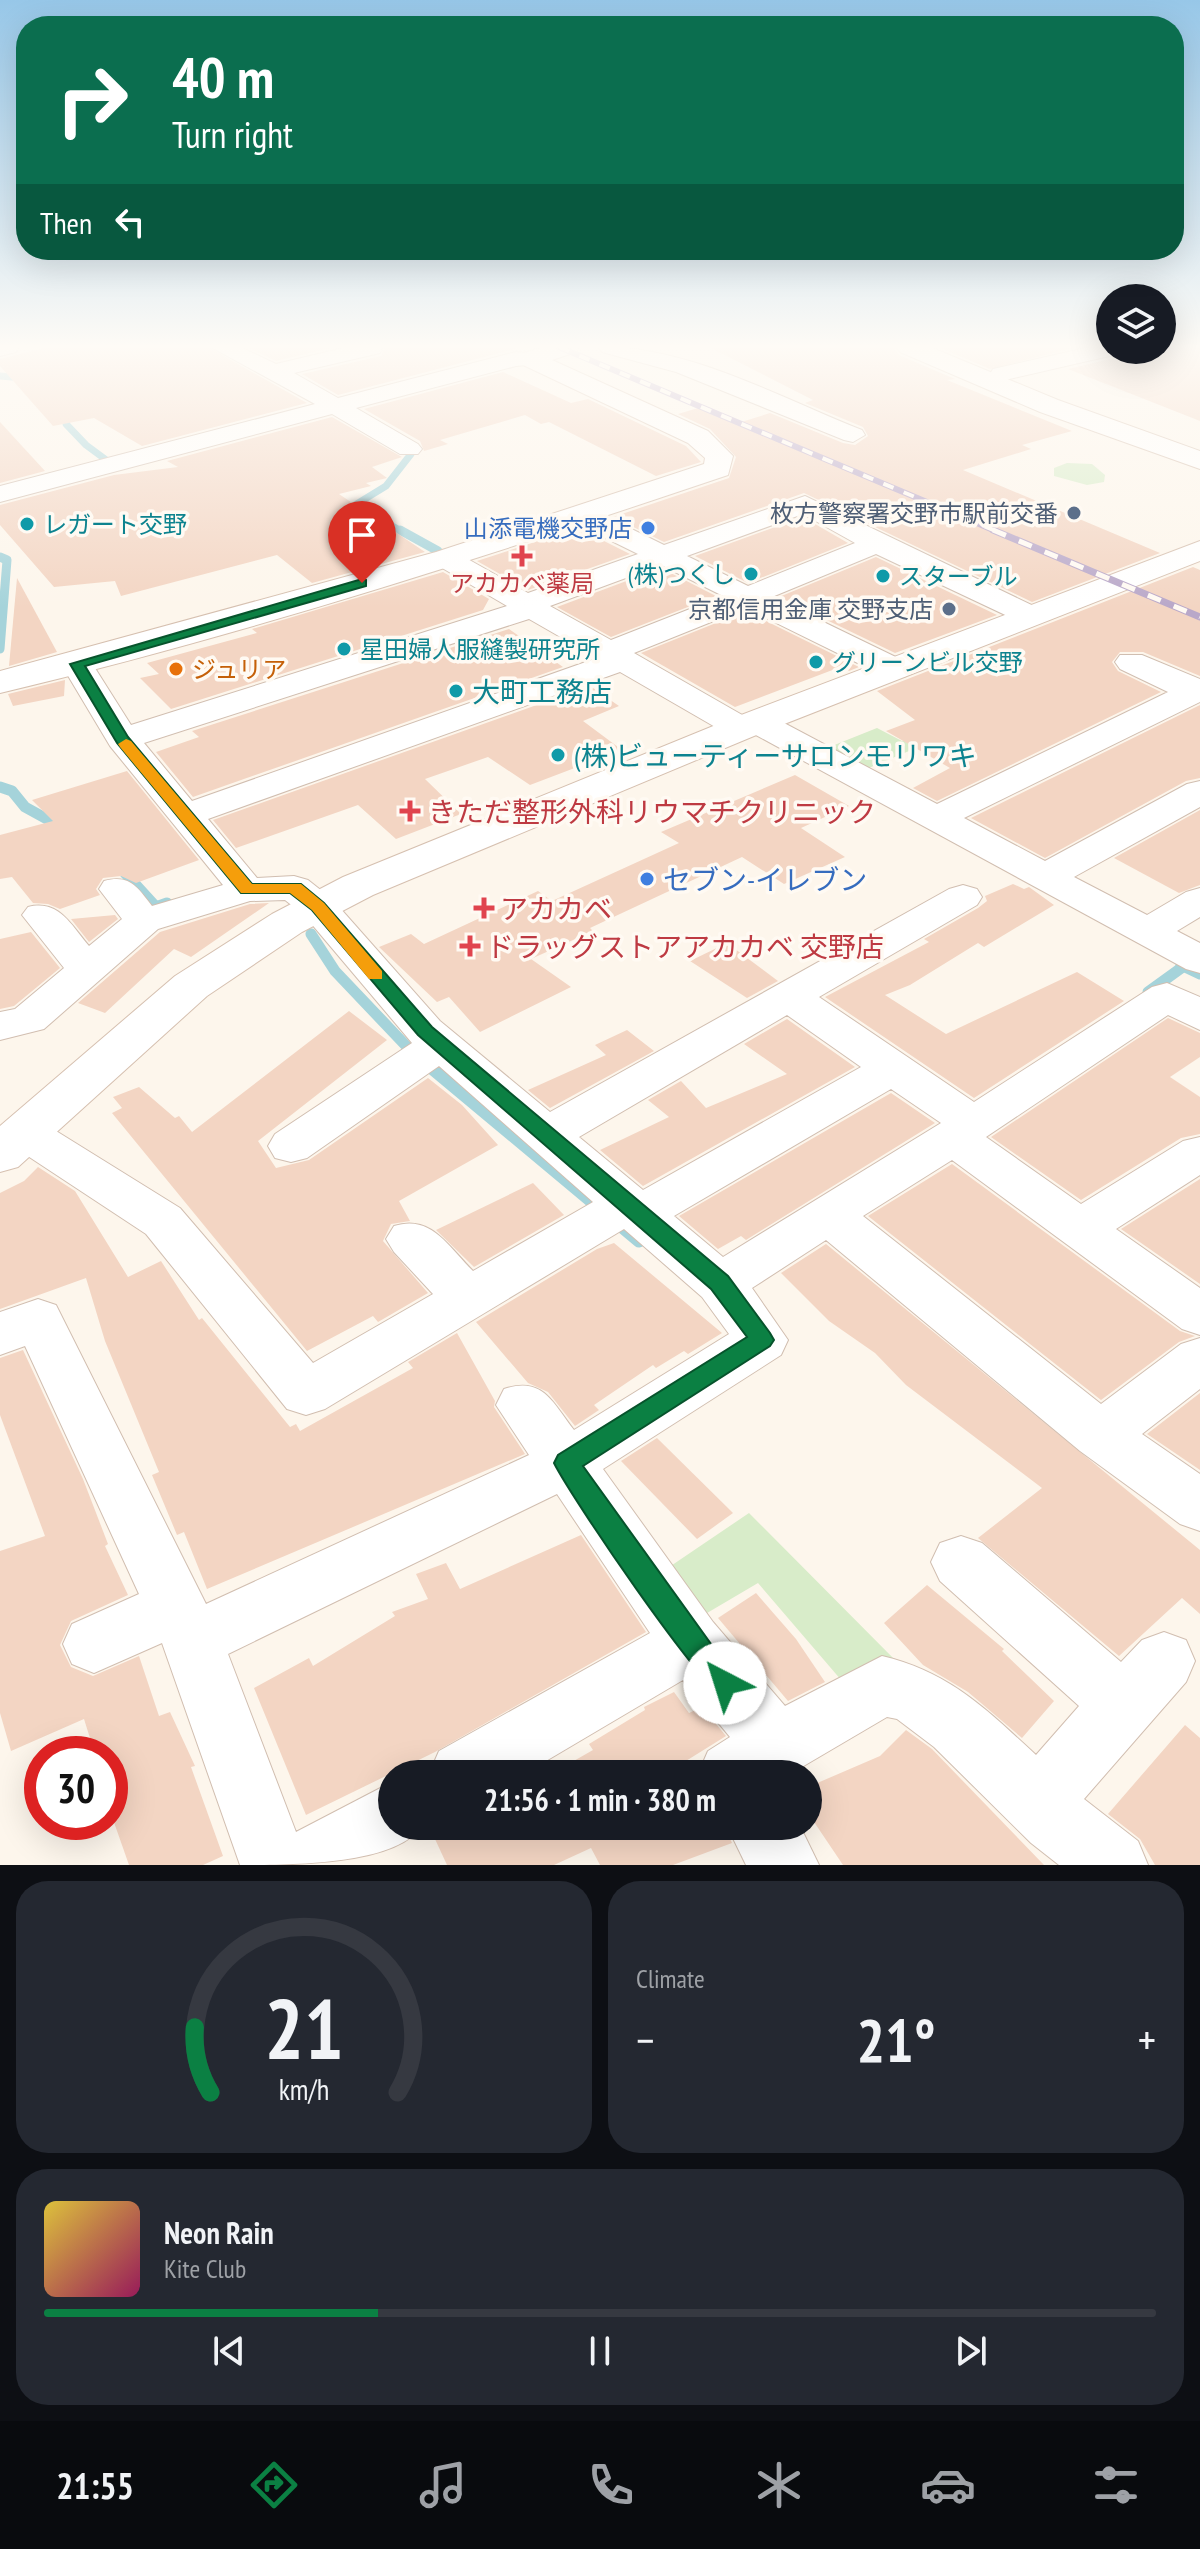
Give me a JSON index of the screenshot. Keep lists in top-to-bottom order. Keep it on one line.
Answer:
{"places":{"other":["枚方警察署交野市駅前交番","レガート交野","山添電機交野店","(株)つくし","スターブル","京都信用金庫 交野支店","星田婦人服縫製研究所","グリーンビル交野","ジュリア","大町工務店","(株)ビューティーサロンモリワキ","セブン-イレブン"],"health":["アカカベ薬局","きただ整形外科リウマチクリニック","アカカベ","ドラッグストアアカカベ 交野店"]},"page":{"turn":["40 m","Turn right"],"then":"Then","limit":"30","trip":"21:56 · 1 min · 380 m","tile":"Climate","heat":["−","21°","+"],"song":["Neon Rain","Kite Club"],"tabs":"21:55","gauge":["21","km/h"]}}
